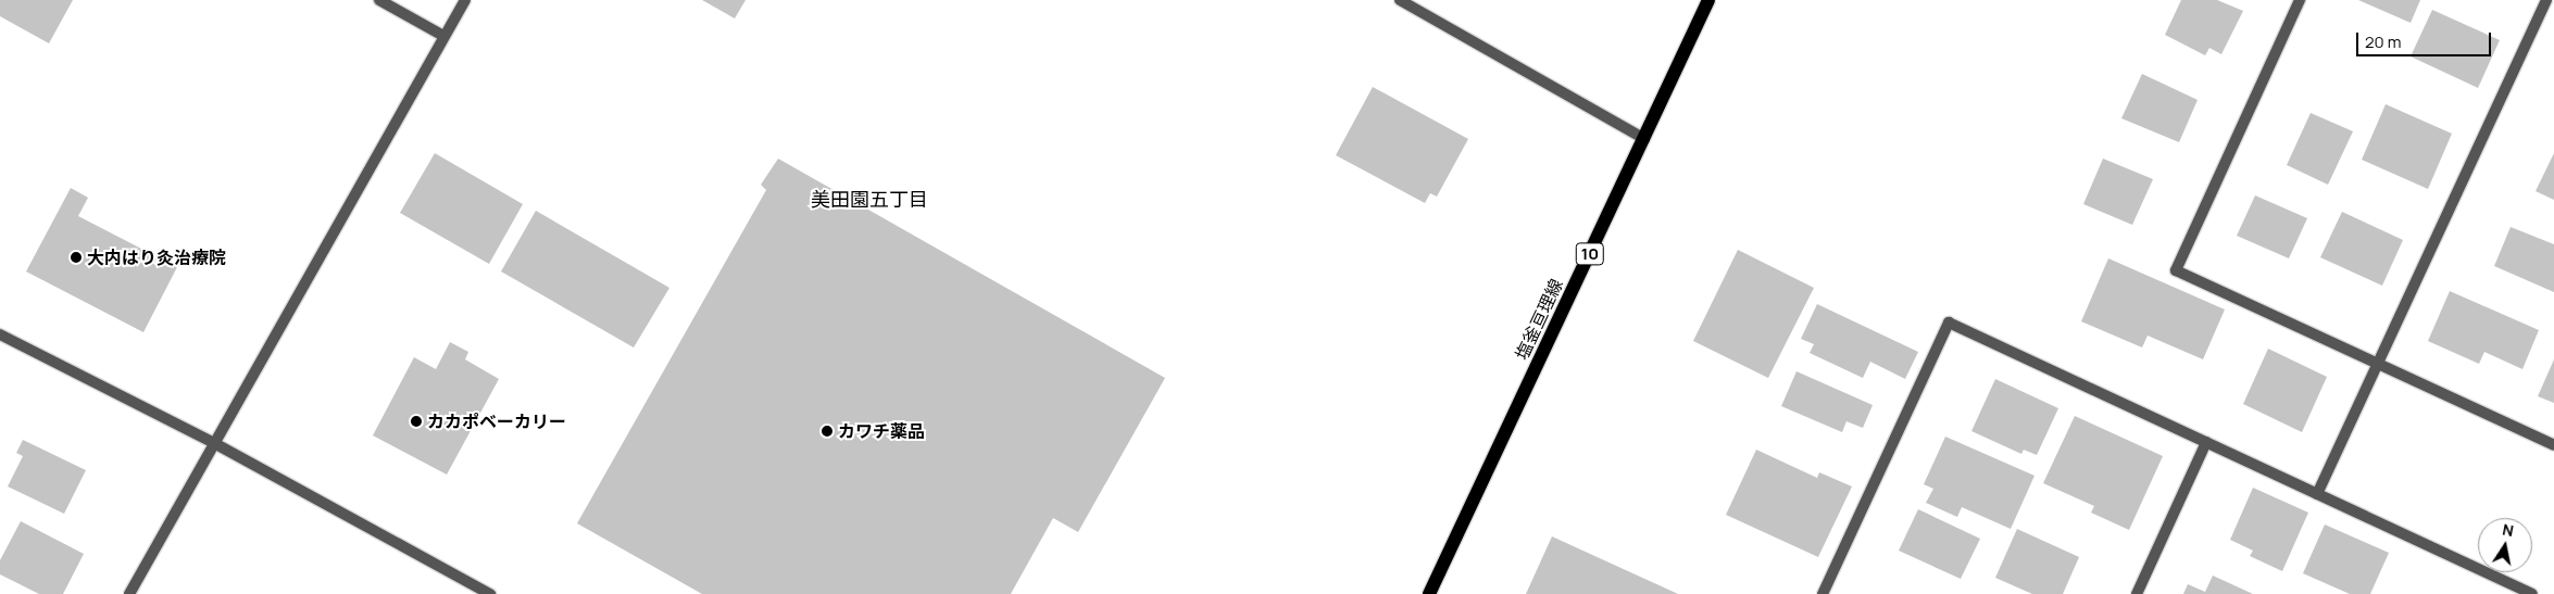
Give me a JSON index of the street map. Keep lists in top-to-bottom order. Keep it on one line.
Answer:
{"streets":{"main road":["10","塩釜亘理線"]},"districts":["美田園五丁目"],"places":["大内はり灸治療院","カカポベーカリー","カワチ薬品"],"scale_bar":"20 m","north":"top"}
